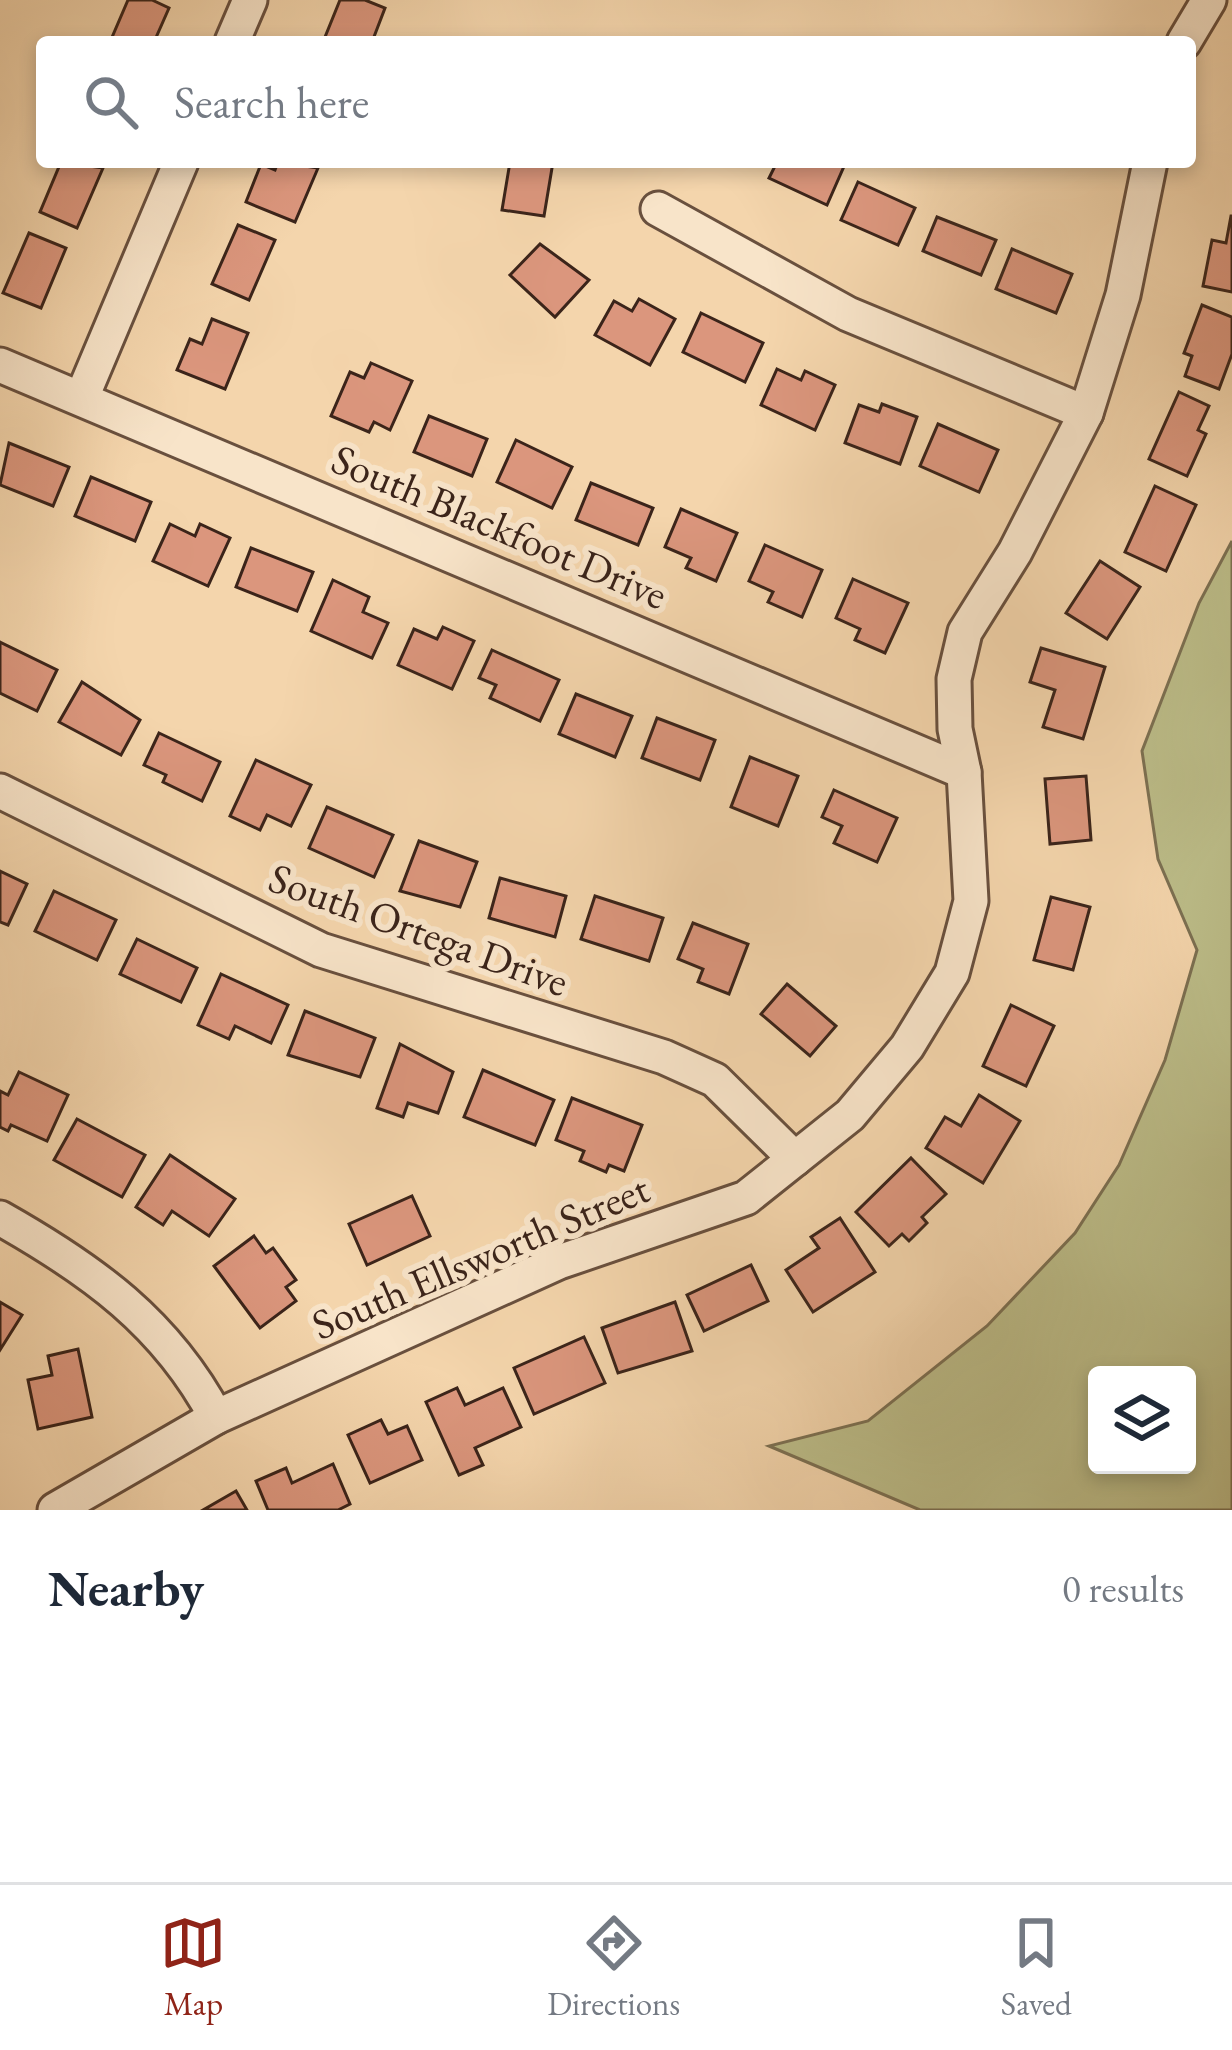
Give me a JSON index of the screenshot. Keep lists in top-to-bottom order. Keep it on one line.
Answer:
{"streets":{"street":["South Blackfoot Drive","South Ortega Drive","South Ellsworth Street"]},"crossings":[["South Blackfoot Drive","South Ellsworth Street"],["South Ortega Drive","South Ellsworth Street"]],"page":{"search":"Search here","heading":["Nearby","0 results"],"nav":["Map","Directions","Saved"]}}
